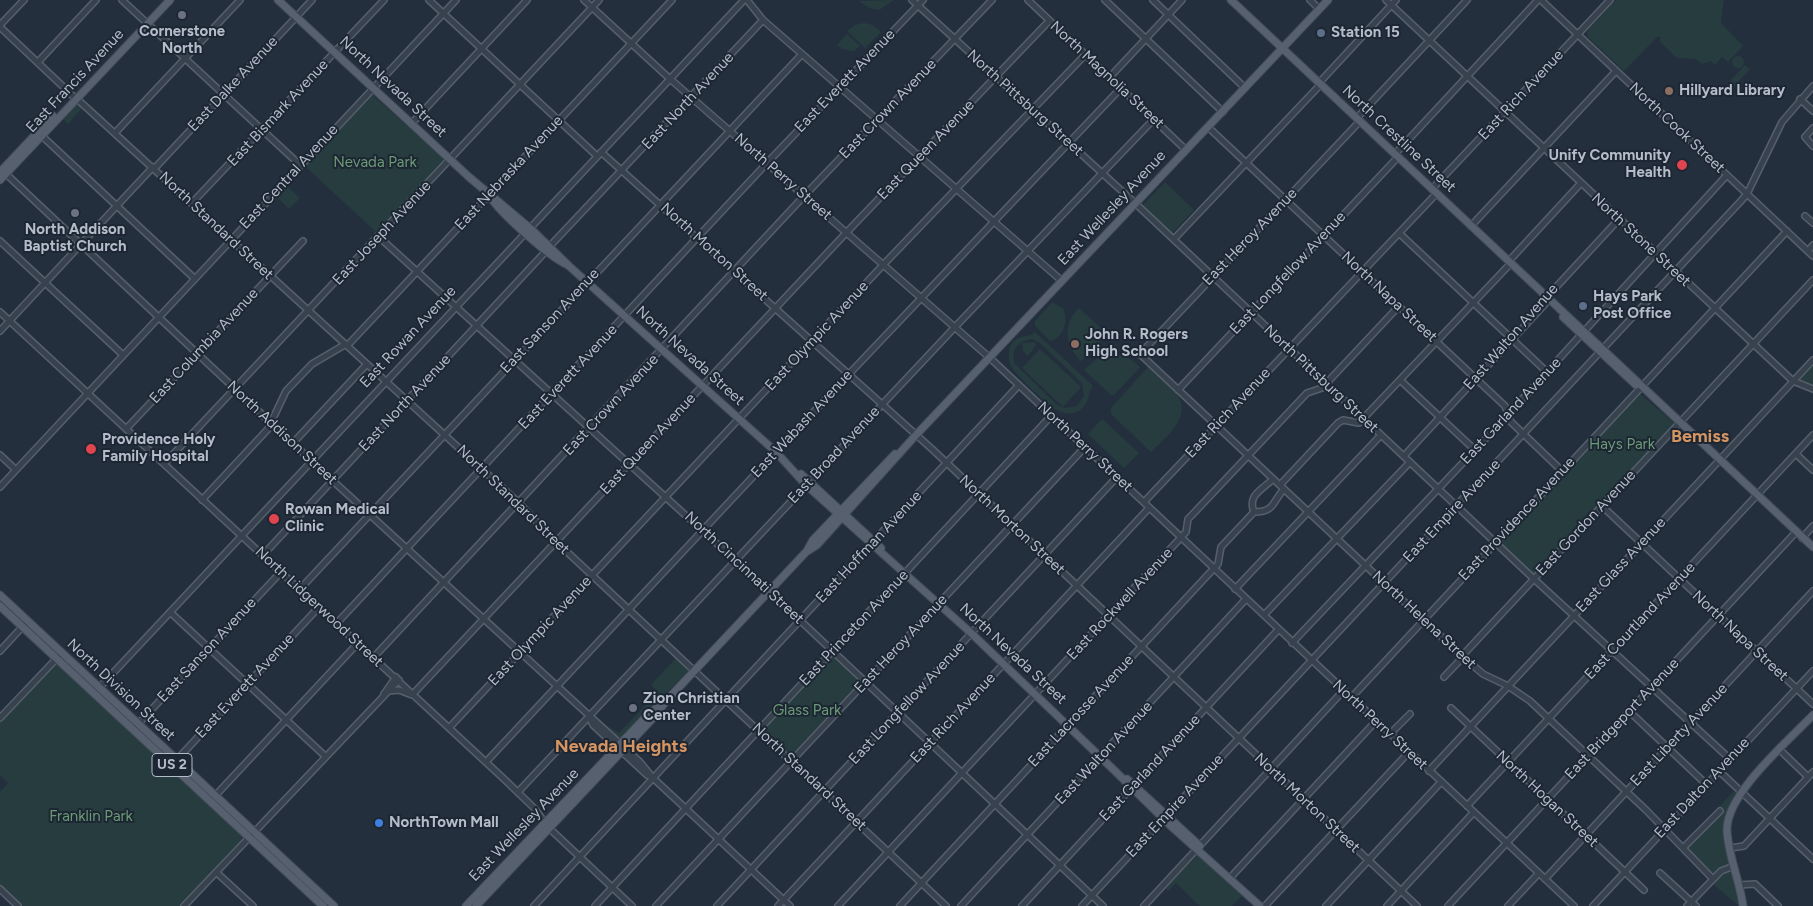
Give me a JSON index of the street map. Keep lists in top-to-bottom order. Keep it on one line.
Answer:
{"streets":{"main road":["East Francis Avenue","North Nevada Street","North Crestline Street","East Wellesley Avenue","North Division Street","US 2"],"street":["North Magnolia Street","East Everett Avenue","East Dalke Avenue","East Rich Avenue","East North Avenue","North Pittsburg Street","East Crown Avenue","East Bismark Avenue","North Cook Street","East Queen Avenue","East Nebraska Avenue","East Central Avenue","North Perry Street","North Standard Street","East Joseph Avenue","East Heroy Avenue","North Stone Street","North Morton Street","East Longfellow Avenue","North Napa Street","East Sanson Avenue","East Olympic Avenue","East Rowan Avenue","East Walton Avenue","East Columbia Avenue","East Garland Avenue","East Wabash Avenue","North Addison Street","East Broad Avenue","East Empire Avenue","East Providence Avenue","East Gordon Avenue","East Hoffman Avenue","East Glass Avenue","North Cincinnati Street","East Rockwell Avenue","North Lidgerwood Street","North Helena Street","East Courtland Avenue","East Princeton Avenue","East Lacrosse Avenue","East Bridgeport Avenue","East Liberty Avenue","East Dalton Avenue","North Hogan Street"]},"crossings":[["North Magnolia Street","East Queen Avenue"],["North Magnolia Street","East Wellesley Avenue"],["North Magnolia Street","East Olympic Avenue"],["North Magnolia Street","East Wabash Avenue"],["North Magnolia Street","East Broad Avenue"],["East Francis Avenue","North Standard Street"],["East Francis Avenue","North Addison Street"],["East Everett Avenue","North Nevada Street"],["East Everett Avenue","North Pittsburg Street"],["East Everett Avenue","North Perry Street"],["East Everett Avenue","North Standard Street"],["East Everett Avenue","North Morton Street"],["East Everett Avenue","North Addison Street"],["East Everett Avenue","North Cincinnati Street"],["East Everett Avenue","North Lidgerwood Street"],["East Everett Avenue","North Division Street"],["East Dalke Avenue","North Nevada Street"],["East Dalke Avenue","North Standard Street"],["East Dalke Avenue","North Addison Street"],["East Dalke Avenue","North Lidgerwood Street"],["North Nevada Street","East Rich Avenue"],["North Nevada Street","East North Avenue"],["North Nevada Street","East Crown Avenue"],["North Nevada Street","East Bismark Avenue"],["North Nevada Street","East Queen Avenue"],["North Nevada Street","East Nebraska Avenue"],["North Nevada Street","East Central Avenue"],["North Nevada Street","East Wellesley Avenue"],["North Nevada Street","East Joseph Avenue"],["North Nevada Street","East Heroy Avenue"],["North Nevada Street","East Longfellow Avenue"],["North Nevada Street","East Sanson Avenue"],["North Nevada Street","East Olympic Avenue"],["North Nevada Street","East Rowan Avenue"],["North Nevada Street","East Walton Avenue"],["North Nevada Street","East Garland Avenue"],["North Nevada Street","East Wabash Avenue"],["North Nevada Street","East Broad Avenue"],["North Nevada Street","East Empire Avenue"],["North Nevada Street","East Hoffman Avenue"],["North Nevada Street","East Rockwell Avenue"],["North Nevada Street","East Princeton Avenue"],["North Nevada Street","East Lacrosse Avenue"],["East Rich Avenue","North Pittsburg Street"],["East Rich Avenue","North Cook Street"],["East Rich Avenue","North Crestline Street"],["East Rich Avenue","North Perry Street"],["East Rich Avenue","North Standard Street"],["East Rich Avenue","North Stone Street"],["East Rich Avenue","North Morton Street"],["East Rich Avenue","North Napa Street"],["East Rich Avenue","North Addison Street"],["East Rich Avenue","North Cincinnati Street"],["East Rich Avenue","North Helena Street"],["East North Avenue","North Perry Street"],["East North Avenue","North Standard Street"],["East North Avenue","North Morton Street"],["East North Avenue","North Addison Street"],["East North Avenue","North Cincinnati Street"],["East North Avenue","North Lidgerwood Street"],["North Pittsburg Street","East Crown Avenue"],["North Pittsburg Street","East Queen Avenue"],["North Pittsburg Street","East Wellesley Avenue"],["North Pittsburg Street","East Heroy Avenue"],["North Pittsburg Street","East Longfellow Avenue"],["North Pittsburg Street","East Olympic Avenue"],["North Pittsburg Street","East Walton Avenue"],["North Pittsburg Street","East Garland Avenue"],["North Pittsburg Street","East Wabash Avenue"],["North Pittsburg Street","East Broad Avenue"],["North Pittsburg Street","East Empire Avenue"],["North Pittsburg Street","East Providence Avenue"],["North Pittsburg Street","East Gordon Avenue"],["North Pittsburg Street","East Glass Avenue"],["North Pittsburg Street","East Rockwell Avenue"],["North Pittsburg Street","East Courtland Avenue"],["North Pittsburg Street","East Lacrosse Avenue"],["North Pittsburg Street","East Bridgeport Avenue"],["North Pittsburg Street","East Liberty Avenue"],["North Pittsburg Street","East Dalton Avenue"],["East Crown Avenue","North Perry Street"],["East Crown Avenue","North Standard Street"],["East Crown Avenue","North Morton Street"],["East Crown Avenue","North Addison Street"],["East Crown Avenue","North Cincinnati Street"],["East Crown Avenue","North Lidgerwood Street"],["East Bismark Avenue","North Standard Street"],["North Cook Street","East Longfellow Avenue"],["North Cook Street","East Garland Avenue"],["North Cook Street","East Empire Avenue"],["North Cook Street","East Providence Avenue"],["North Crestline Street","East Wellesley Avenue"],["North Crestline Street","East Heroy Avenue"],["North Crestline Street","East Longfellow Avenue"],["North Crestline Street","East Walton Avenue"],["North Crestline Street","East Garland Avenue"],["North Crestline Street","East Empire Avenue"],["North Crestline Street","East Providence Avenue"],["North Crestline Street","East Gordon Avenue"],["North Crestline Street","East Glass Avenue"],["North Crestline Street","East Courtland Avenue"],["North Crestline Street","East Bridgeport Avenue"],["East Queen Avenue","North Perry Street"],["East Queen Avenue","North Standard Street"],["East Queen Avenue","North Morton Street"],["East Queen Avenue","North Addison Street"],["East Queen Avenue","North Cincinnati Street"],["East Queen Avenue","North Lidgerwood Street"],["East Nebraska Avenue","North Perry Street"],["East Nebraska Avenue","North Standard Street"],["East Nebraska Avenue","North Morton Street"],["East Nebraska Avenue","North Addison Street"],["East Nebraska Avenue","North Cincinnati Street"],["East Nebraska Avenue","North Lidgerwood Street"],["East Central Avenue","North Standard Street"],["East Central Avenue","North Morton Street"],["East Central Avenue","North Addison Street"],["East Central Avenue","North Lidgerwood Street"],["North Perry Street","East Wellesley Avenue"],["North Perry Street","East Joseph Avenue"],["North Perry Street","East Heroy Avenue"],["North Perry Street","East Longfellow Avenue"],["North Perry Street","East Sanson Avenue"],["North Perry Street","East Olympic Avenue"],["North Perry Street","East Rowan Avenue"],["North Perry Street","East Walton Avenue"],["North Perry Street","East Garland Avenue"],["North Perry Street","East Wabash Avenue"],["North Perry Street","East Broad Avenue"],["North Perry Street","East Empire Avenue"],["North Perry Street","East Providence Avenue"],["North Perry Street","East Hoffman Avenue"],["North Perry Street","East Glass Avenue"],["North Perry Street","East Rockwell Avenue"],["North Perry Street","East Courtland Avenue"],["North Perry Street","East Princeton Avenue"],["North Perry Street","East Lacrosse Avenue"],["North Perry Street","East Bridgeport Avenue"],["North Perry Street","East Liberty Avenue"],["East Wellesley Avenue","North Standard Street"],["East Wellesley Avenue","North Morton Street"],["East Wellesley Avenue","North Napa Street"],["East Wellesley Avenue","North Addison Street"],["East Wellesley Avenue","North Cincinnati Street"],["East Wellesley Avenue","North Lidgerwood Street"],["North Standard Street","East Joseph Avenue"],["North Standard Street","East Heroy Avenue"],["North Standard Street","East Longfellow Avenue"],["North Standard Street","East Sanson Avenue"],["North Standard Street","East Olympic Avenue"],["North Standard Street","East Rowan Avenue"],["North Standard Street","East Columbia Avenue"],["North Standard Street","East Wabash Avenue"],["North Standard Street","East Broad Avenue"],["North Standard Street","East Hoffman Avenue"],["North Standard Street","East Rockwell Avenue"],["North Standard Street","East Princeton Avenue"],["North Standard Street","East Lacrosse Avenue"],["East Joseph Avenue","North Morton Street"],["East Joseph Avenue","North Addison Street"],["East Joseph Avenue","North Cincinnati Street"],["East Joseph Avenue","North Lidgerwood Street"],["East Heroy Avenue","North Stone Street"],["East Heroy Avenue","North Morton Street"],["East Heroy Avenue","North Napa Street"],["East Heroy Avenue","North Addison Street"],["East Heroy Avenue","North Cincinnati Street"],["East Heroy Avenue","North Helena Street"],["North Stone Street","East Longfellow Avenue"],["North Stone Street","East Walton Avenue"],["North Stone Street","East Garland Avenue"],["North Stone Street","East Empire Avenue"],["North Stone Street","East Providence Avenue"],["North Stone Street","East Gordon Avenue"],["North Stone Street","East Glass Avenue"],["North Morton Street","East Longfellow Avenue"],["North Morton Street","East Sanson Avenue"],["North Morton Street","East Olympic Avenue"],["North Morton Street","East Rowan Avenue"],["North Morton Street","East Walton Avenue"],["North Morton Street","East Garland Avenue"],["North Morton Street","East Wabash Avenue"],["North Morton Street","East Broad Avenue"],["North Morton Street","East Empire Avenue"],["North Morton Street","East Hoffman Avenue"],["North Morton Street","East Rockwell Avenue"],["North Morton Street","East Princeton Avenue"],["North Morton Street","East Lacrosse Avenue"],["East Longfellow Avenue","North Napa Street"],["East Longfellow Avenue","North Addison Street"],["East Longfellow Avenue","North Cincinnati Street"],["East Longfellow Avenue","North Helena Street"],["North Napa Street","East Walton Avenue"],["North Napa Street","East Garland Avenue"],["North Napa Street","East Empire Avenue"],["North Napa Street","East Providence Avenue"],["North Napa Street","East Gordon Avenue"],["North Napa Street","East Glass Avenue"],["North Napa Street","East Rockwell Avenue"],["North Napa Street","East Courtland Avenue"],["North Napa Street","East Bridgeport Avenue"],["North Napa Street","East Liberty Avenue"],["North Napa Street","East Dalton Avenue"],["East Sanson Avenue","North Addison Street"],["East Sanson Avenue","North Cincinnati Street"],["East Sanson Avenue","North Lidgerwood Street"],["East Sanson Avenue","North Division Street"],["East Olympic Avenue","North Addison Street"],["East Olympic Avenue","North Cincinnati Street"],["East Olympic Avenue","North Lidgerwood Street"],["East Rowan Avenue","North Addison Street"],["East Rowan Avenue","North Cincinnati Street"],["East Rowan Avenue","North Lidgerwood Street"],["East Rowan Avenue","North Division Street"],["East Walton Avenue","North Cincinnati Street"],["East Columbia Avenue","North Addison Street"],["East Columbia Avenue","North Lidgerwood Street"],["East Garland Avenue","North Cincinnati Street"],["East Garland Avenue","North Helena Street"],["East Wabash Avenue","North Addison Street"],["East Wabash Avenue","North Cincinnati Street"],["East Wabash Avenue","North Lidgerwood Street"],["North Addison Street","East Broad Avenue"],["North Addison Street","East Hoffman Avenue"],["North Addison Street","East Princeton Avenue"],["East Broad Avenue","North Cincinnati Street"],["East Broad Avenue","North Lidgerwood Street"],["East Empire Avenue","North Cincinnati Street"],["East Empire Avenue","North Helena Street"],["East Providence Avenue","North Helena Street"],["East Gordon Avenue","North Helena Street"],["East Hoffman Avenue","North Cincinnati Street"],["East Hoffman Avenue","North Lidgerwood Street"],["East Glass Avenue","North Helena Street"],["East Glass Avenue","North Hogan Street"],["North Cincinnati Street","East Rockwell Avenue"],["North Cincinnati Street","East Princeton Avenue"],["North Cincinnati Street","East Lacrosse Avenue"],["East Rockwell Avenue","North Helena Street"],["North Lidgerwood Street","East Princeton Avenue"],["North Helena Street","East Courtland Avenue"],["North Helena Street","East Lacrosse Avenue"],["North Helena Street","East Bridgeport Avenue"],["North Helena Street","East Liberty Avenue"],["North Helena Street","East Dalton Avenue"],["East Courtland Avenue","North Hogan Street"],["East Bridgeport Avenue","North Hogan Street"],["East Liberty Avenue","North Hogan Street"],["East Dalton Avenue","North Hogan Street"]],"districts":["Bemiss","Nevada Heights"],"parks":["Nevada Park","Hays Park","Glass Park","Franklin Park"],"places":["Cornerstone North","Station 15","Hillyard Library","Unify Community Health","North Addison Baptist Church","Hays Park Post Office","John R. Rogers High School","Providence Holy Family Hospital","Rowan Medical Clinic","Zion Christian Center","NorthTown Mall"]}
